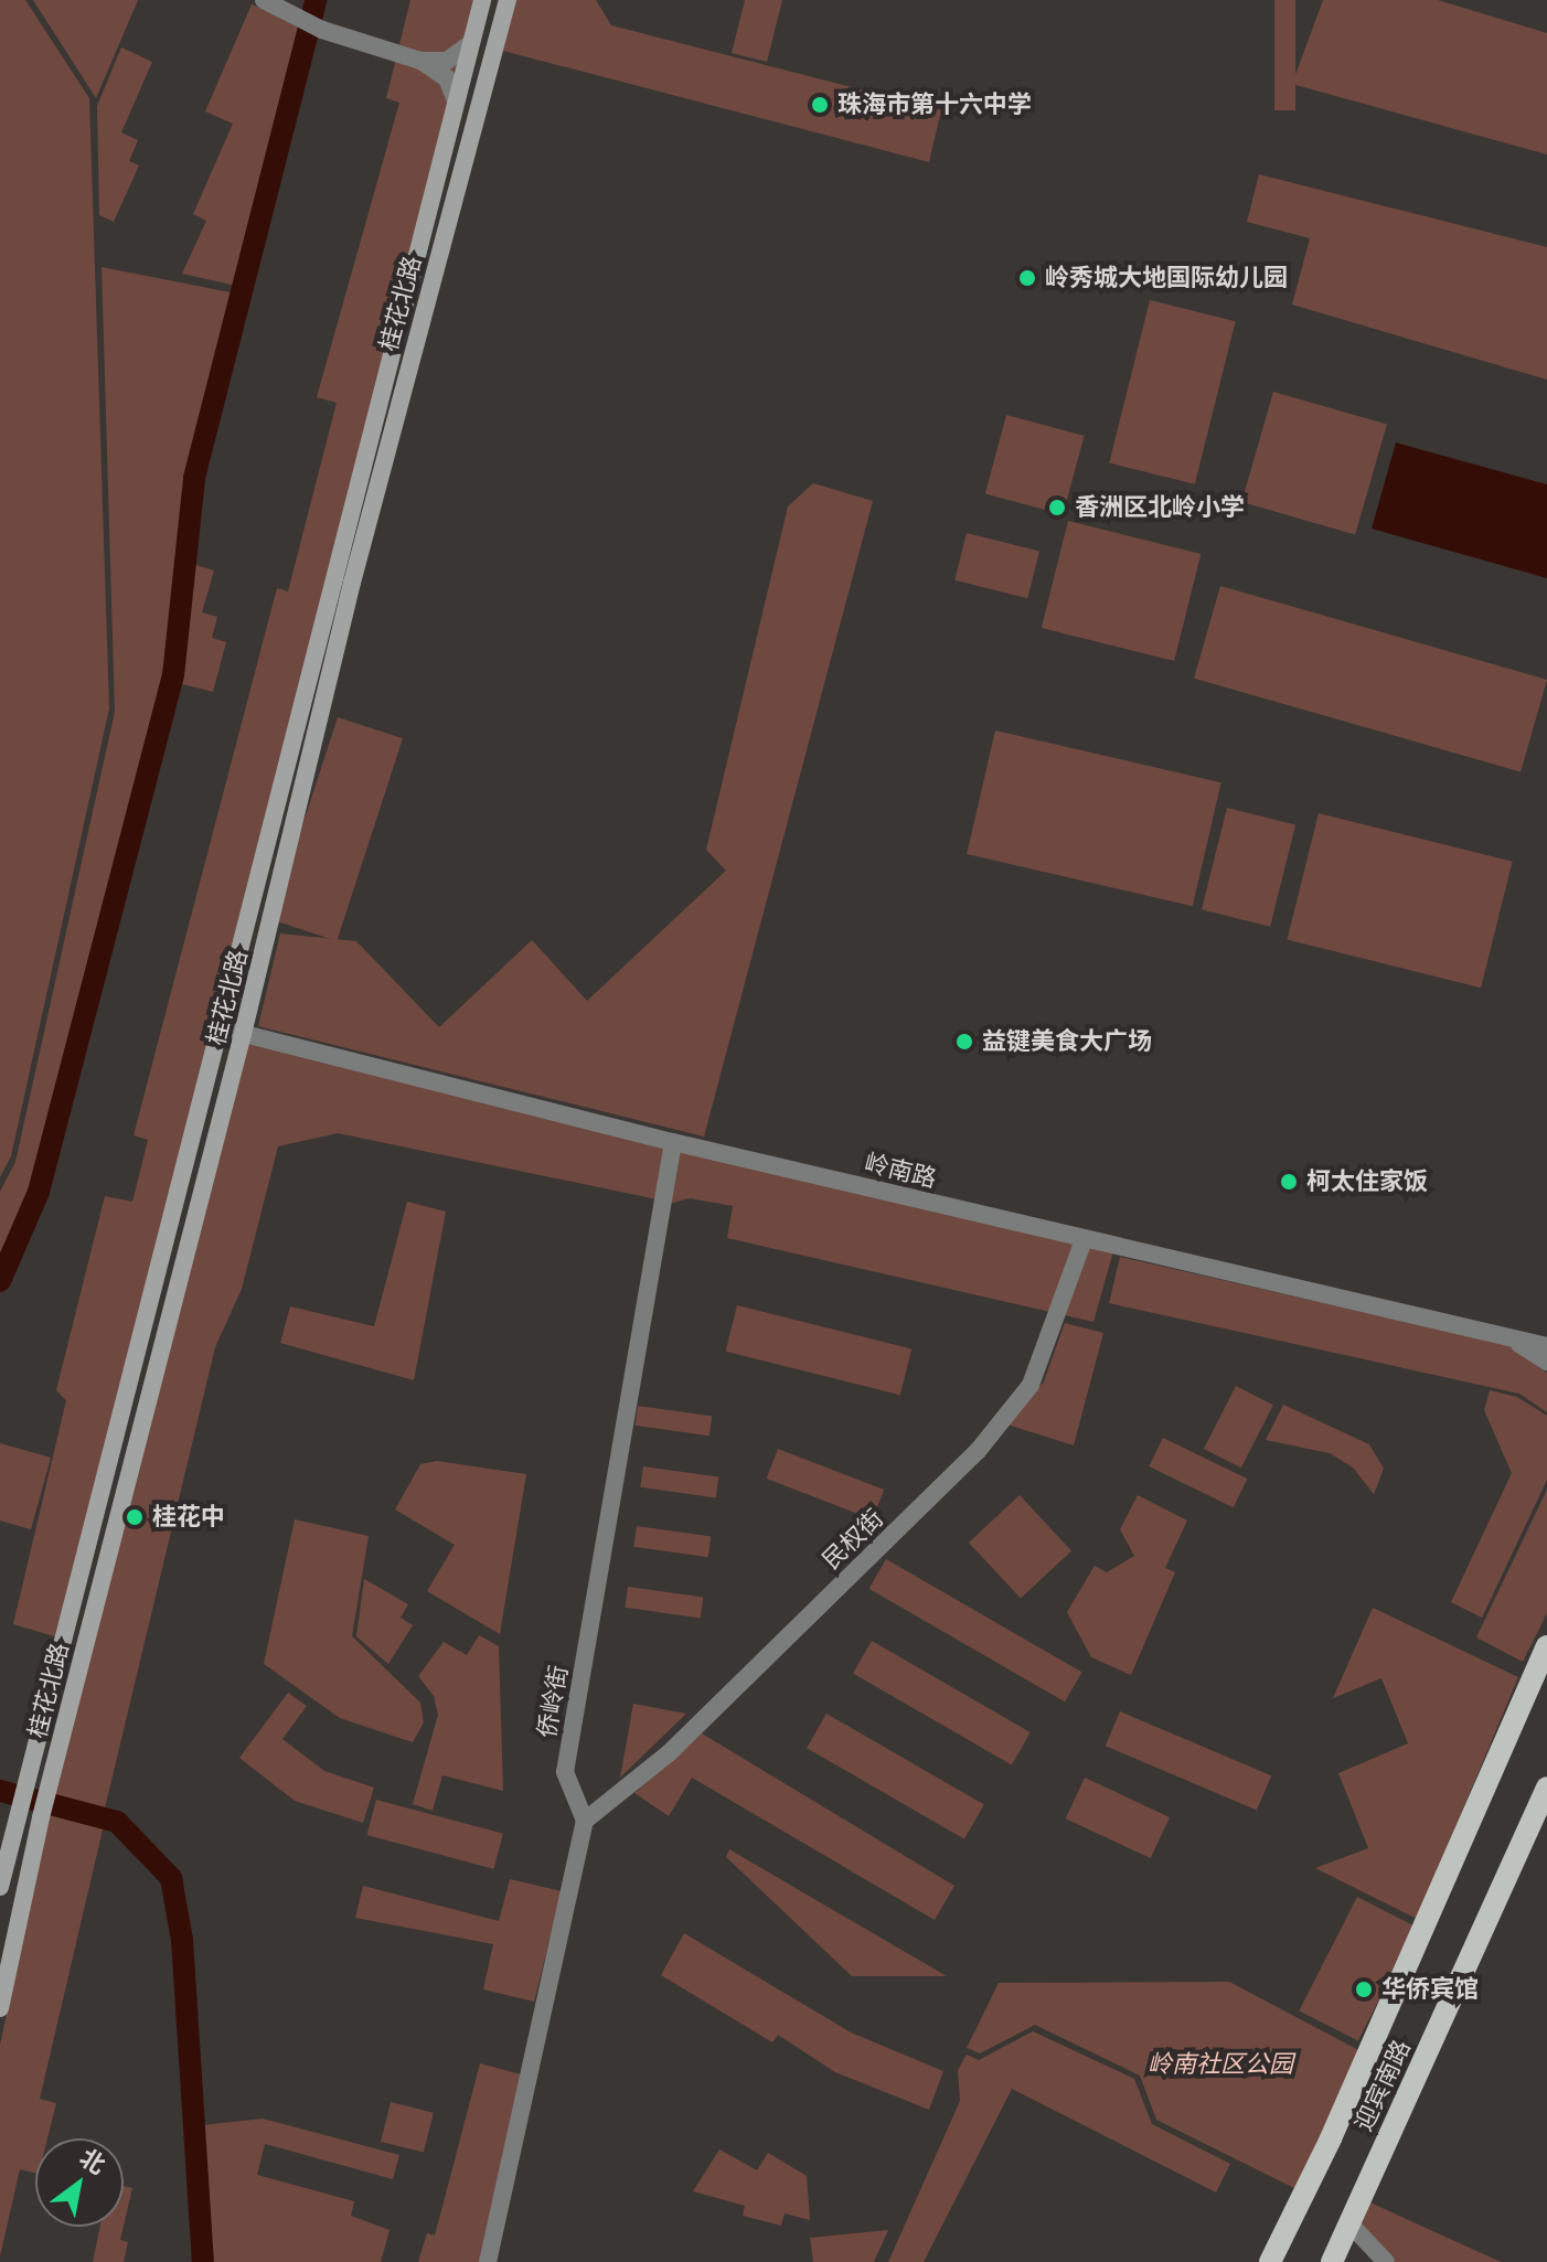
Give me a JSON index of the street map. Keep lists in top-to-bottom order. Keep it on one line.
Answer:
{"streets":{"main road":["桂花北路","迎宾南路"],"street":["岭南路","民权街","侨岭街"]},"crossings":[["桂花北路","岭南路"],["岭南路","民权街"],["岭南路","侨岭街"],["民权街","侨岭街"]],"parks":["岭南社区公园"],"places":["珠海市第十六中学","岭秀城大地国际幼儿园","香洲区北岭小学","益键美食大广场","柯太住家饭","桂花中","华侨宾馆"],"north":"top right"}
